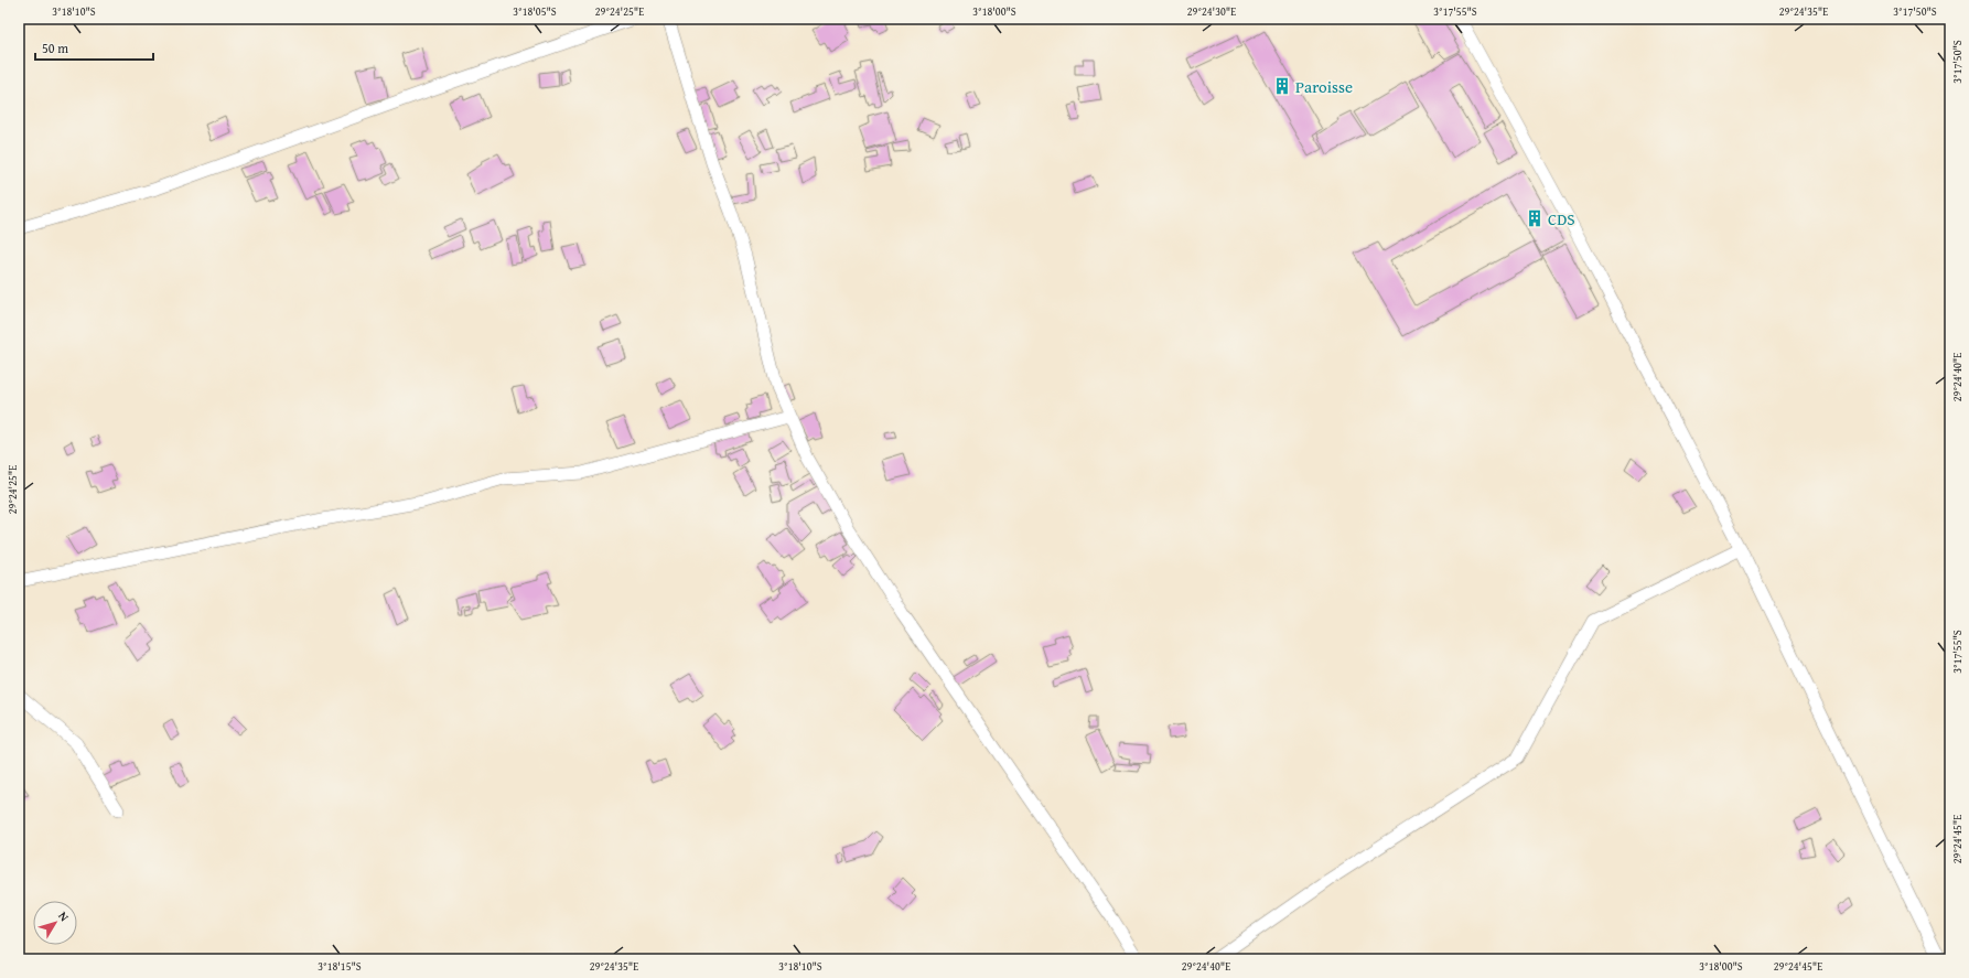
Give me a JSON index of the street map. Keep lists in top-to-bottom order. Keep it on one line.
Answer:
{"places":{"building":["Paroisse","CDS"]},"scale_bar":"50 m","north":"top right","coordinates":["3°18'10\"S","3°18'05\"S","29°24'25\"E","3°18'00\"S","29°24'30\"E","3°17'55\"S","29°24'35\"E","3°17'50\"S","29°24'40\"E","29°24'45\"E","3°18'15\"S"]}
